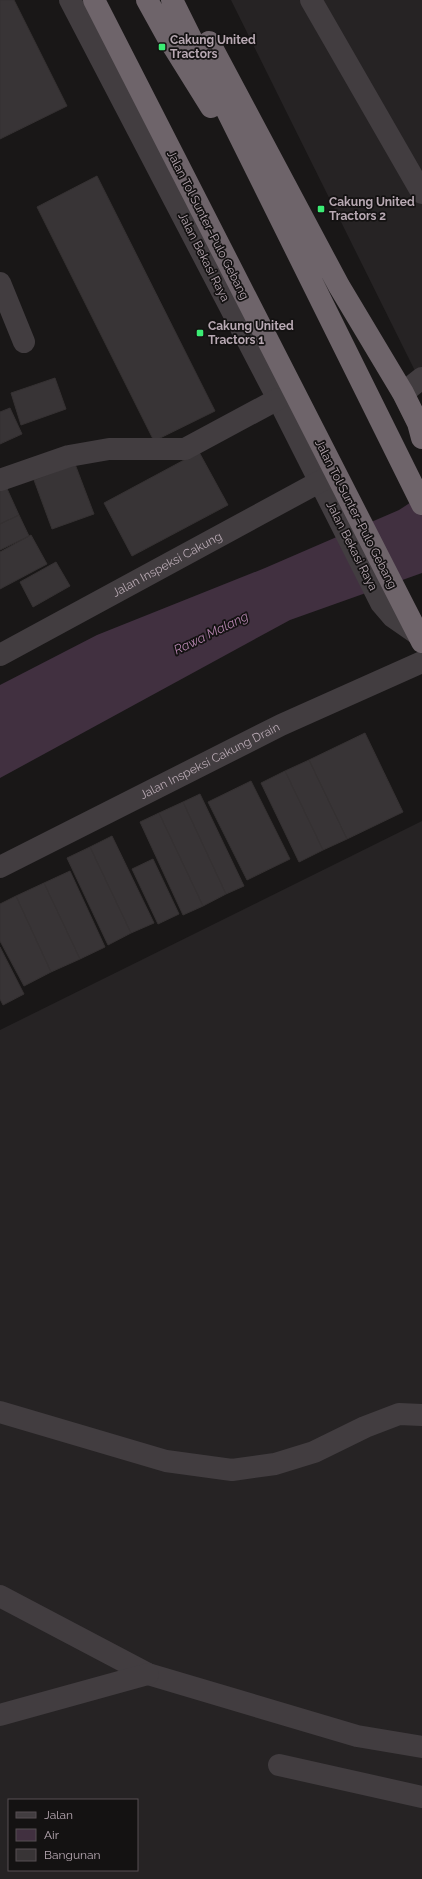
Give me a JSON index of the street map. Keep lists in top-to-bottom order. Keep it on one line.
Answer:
{"streets":{"highway":["Jalan Tol Sunter–Pulo Gebang","Jalan Bekasi Raya"],"street":["Jalan Inspeksi Cakung","Jalan Inspeksi Cakung Drain"]},"crossings":[["Jalan Tol Sunter–Pulo Gebang","Jalan Bekasi Raya"],["Jalan Bekasi Raya","Jalan Inspeksi Cakung"]],"water":["Rawa Malang"],"places":{"transit":["Cakung United Tractors","Cakung United Tractors 2","Cakung United Tractors 1"]},"legend":["Jalan","Air","Bangunan"]}
